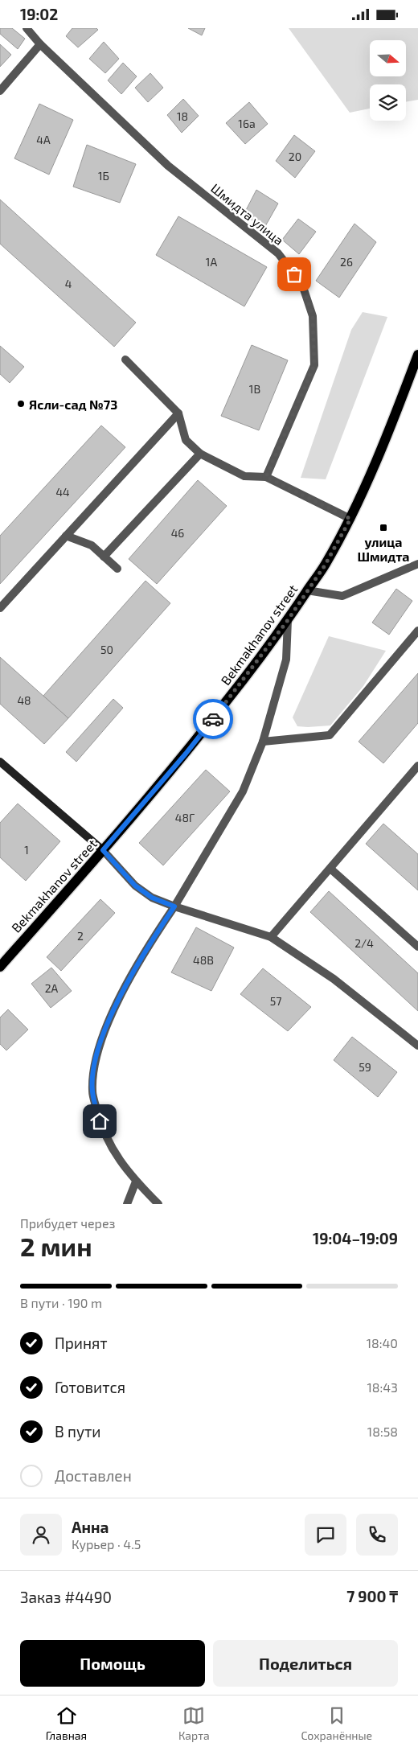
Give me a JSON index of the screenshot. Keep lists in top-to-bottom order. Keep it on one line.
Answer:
{"streets":{"main road":["Bekmakhanov street"],"street":["Шмидта улица"]},"places":{"other":["Ясли-сад №73"],"transit":["улица Шмидта"]},"house_numbers":["18","16а","4А","20","1Б","1А","26","4","1В","44","46","50","48","48Г","1","2","2/4","48В","2А","57","59"],"north":"right","page":{"status":"19:02","heading":["2 мин","Прибудет через","19:04–19:09"],"panel":["Анна","Курьер · 4.5","Заказ #4490","7 900 ₸"],"bar":"В пути · 190 m","list":[["Принят","18:40"],["Готовится","18:43"],["В пути","18:58"],"Доставлен"],"buttons":["Помощь","Поделиться"],"tabs":["Главная","Карта","Сохранённые"]}}
